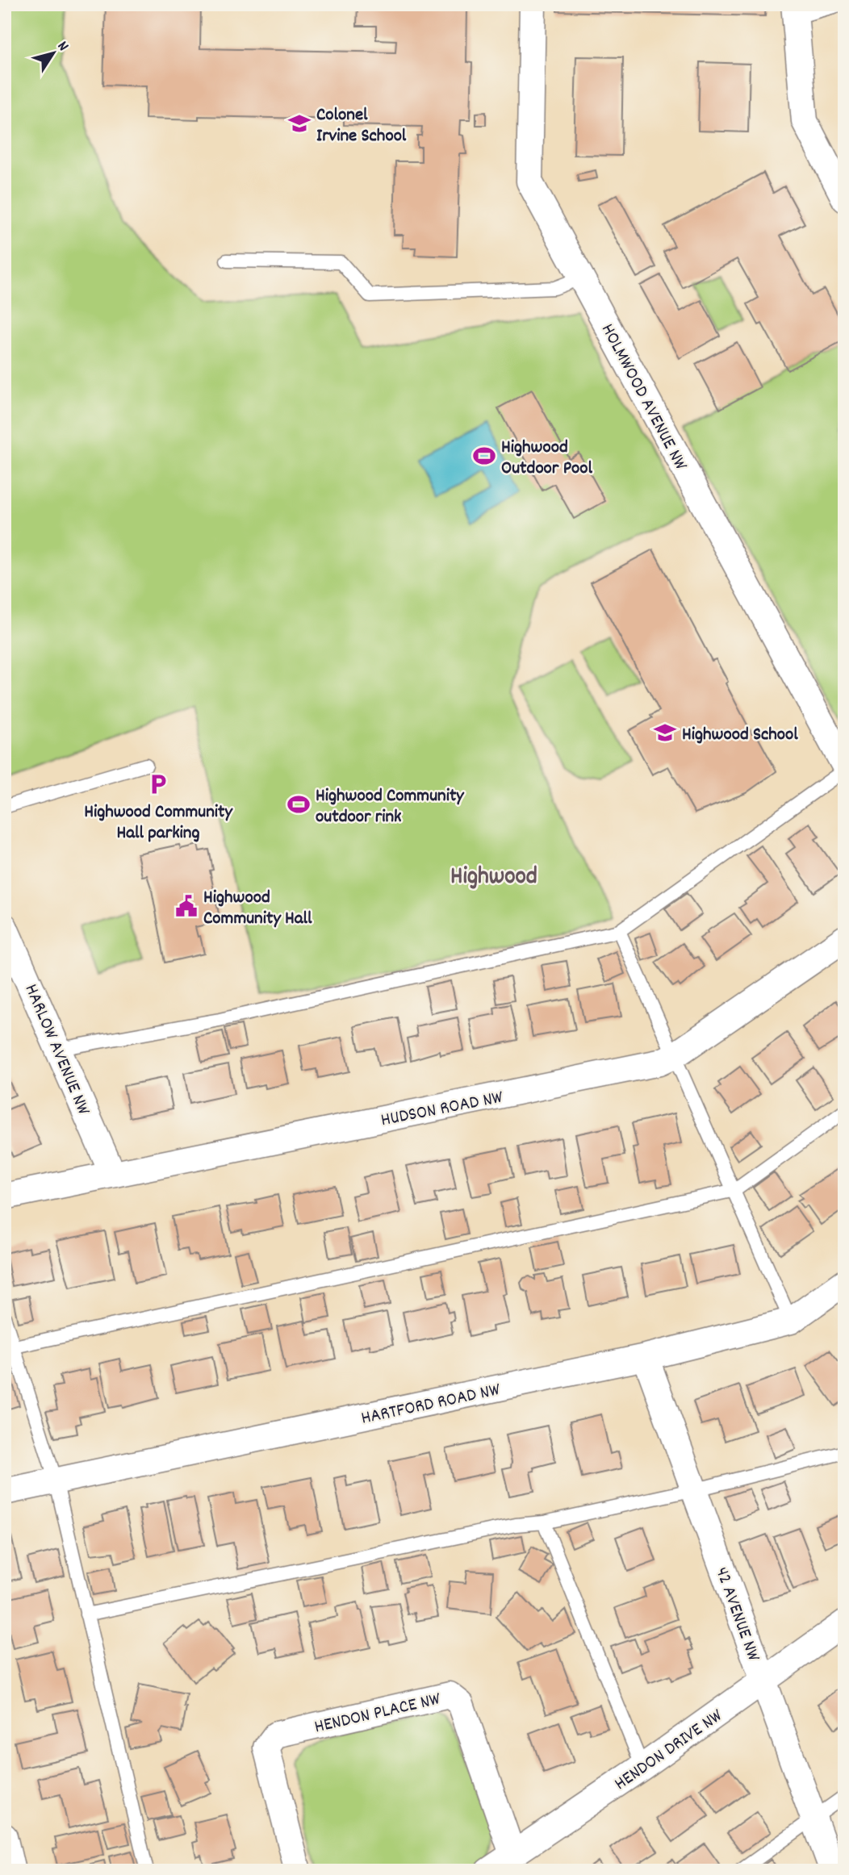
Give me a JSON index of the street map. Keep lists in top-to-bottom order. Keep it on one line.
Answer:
{"streets":{"street":["HOLMWOOD AVENUE NW","HARLOW AVENUE NW","HUDSON ROAD NW","HARTFORD ROAD NW","42 AVENUE NW","HENDON PLACE NW","HENDON DRIVE NW"]},"crossings":[["HARLOW AVENUE NW","HUDSON ROAD NW"],["HARTFORD ROAD NW","42 AVENUE NW"],["42 AVENUE NW","HENDON DRIVE NW"],["HENDON PLACE NW","HENDON DRIVE NW"]],"districts":["Highwood"],"places":{"school or university":["Colonel Irvine School","Highwood School"],"sports":["Highwood Outdoor Pool","Highwood Community outdoor rink"],"parking":["Highwood Community Hall parking"],"public building":["Highwood Community Hall"]},"north":"top right"}
